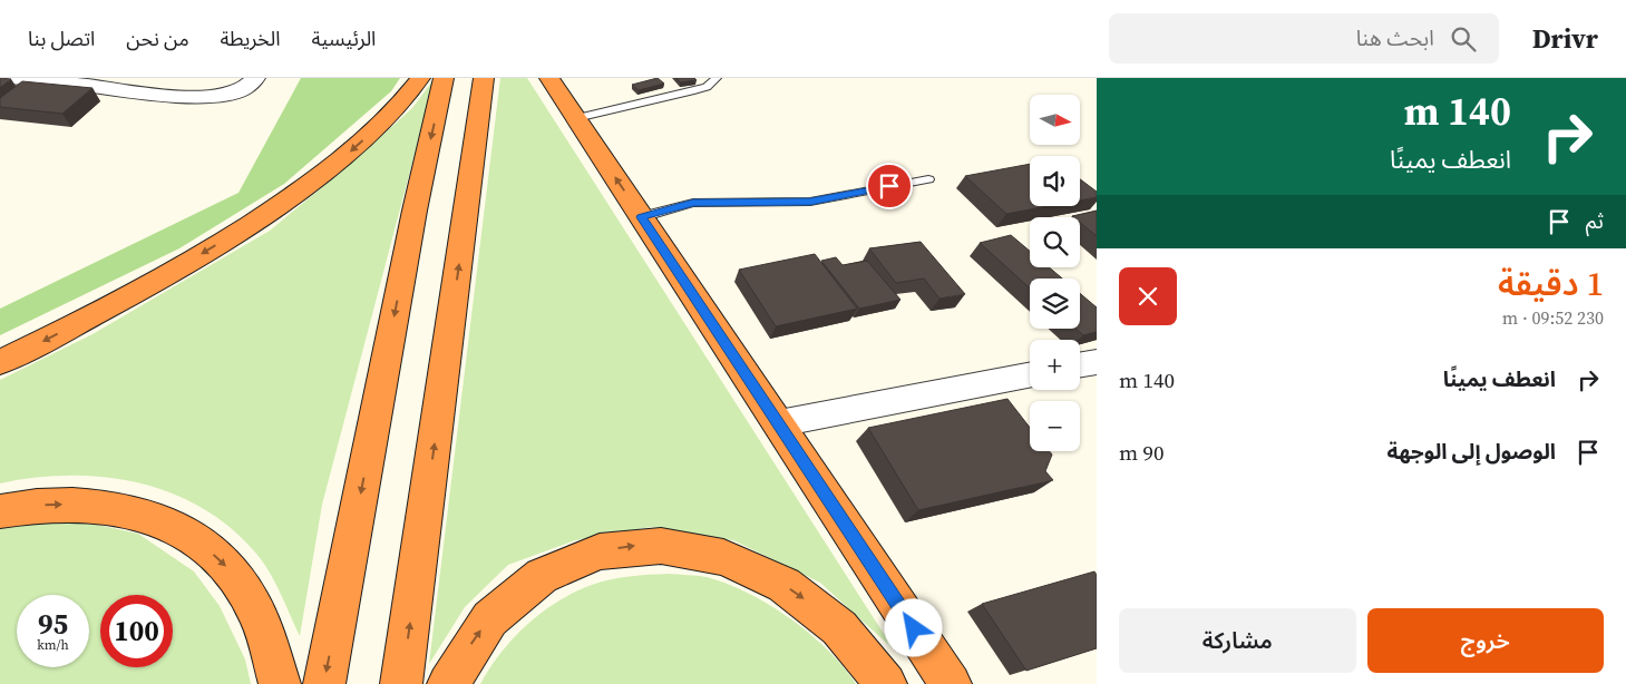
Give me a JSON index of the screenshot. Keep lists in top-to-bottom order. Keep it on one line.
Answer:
{"north":"right","page":{"header":"Drivr","search":"ابحث هنا","nav":["الرئيسية","الخريطة","من نحن","اتصل بنا"],"turn":["140 m","انعطف يمينًا"],"map_buttons":["+","−"],"then":"ثم","heading":["1 دقيقة","230 m · 09:52"],"list":[{"name":"انعطف يمينًا","value":"140 m"},{"name":"الوصول إلى الوجهة","value":"90 m"}],"speed":"95 km/h","limit":"100","buttons":["خروج","مشاركة"]}}
